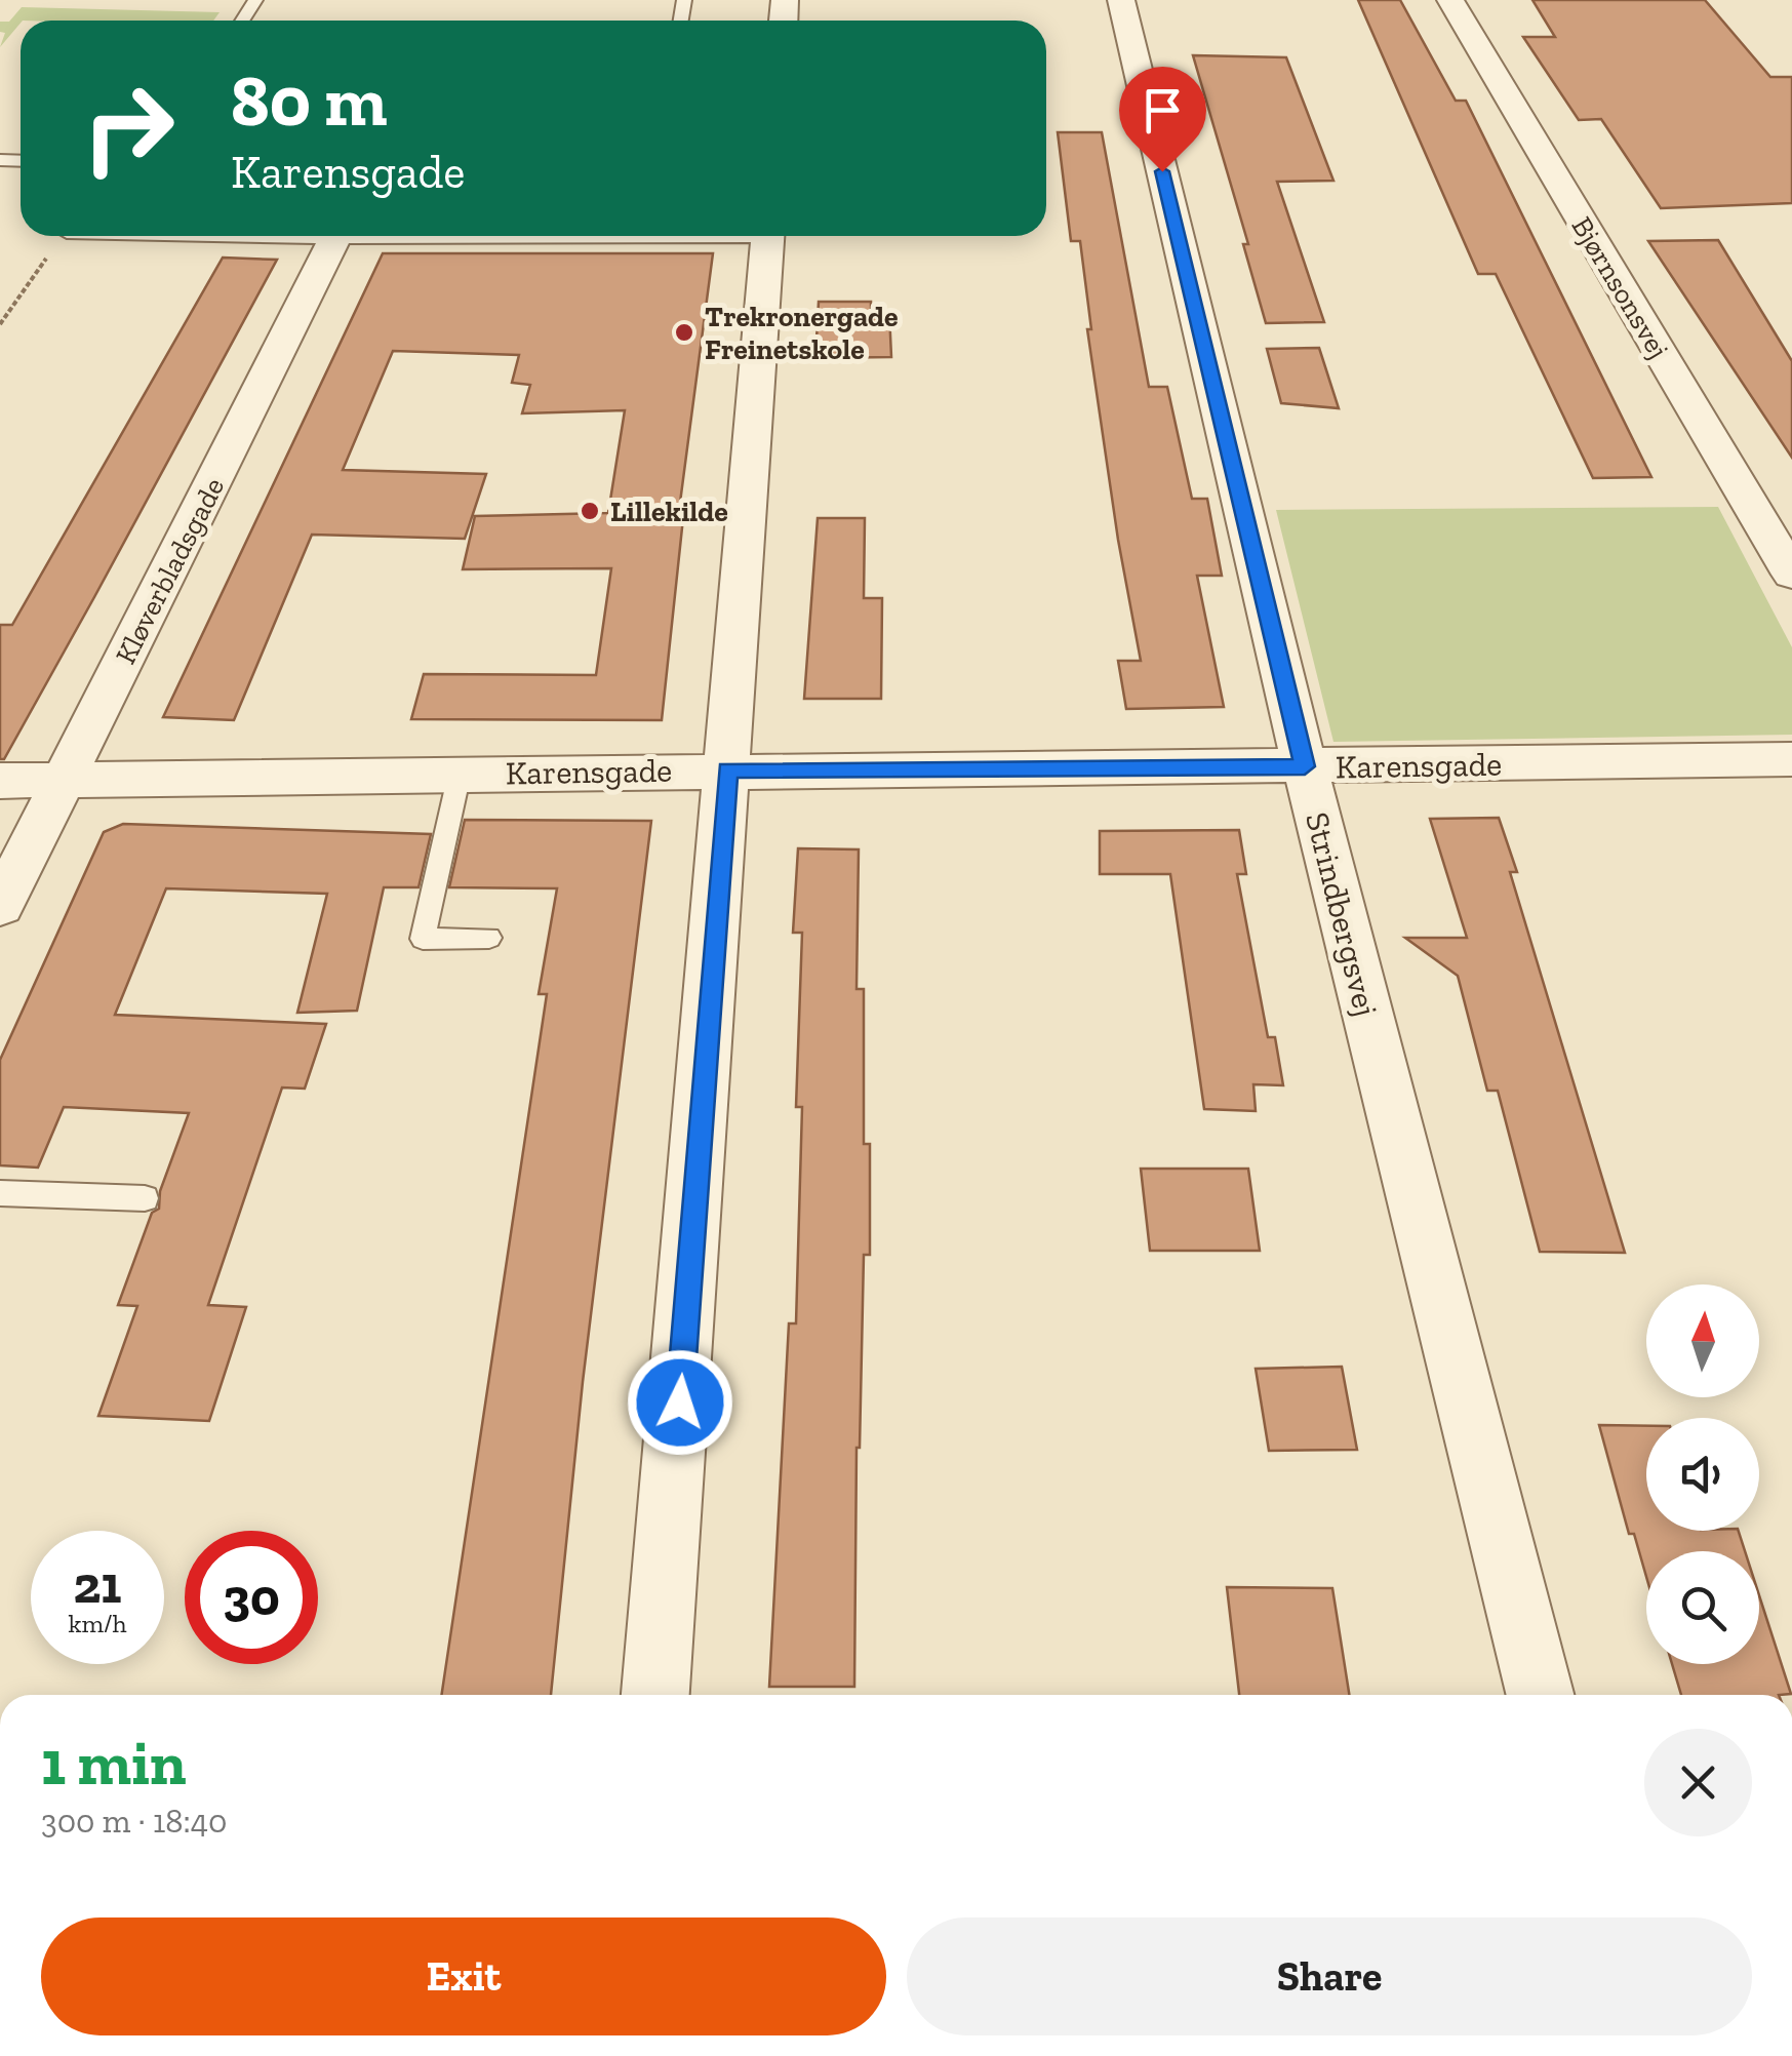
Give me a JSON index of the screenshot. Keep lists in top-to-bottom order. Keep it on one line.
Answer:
{"streets":{"street":["Bjørnsonsvej","Kløverbladsgade","Karensgade","Strindbergsvej"]},"crossings":[["Kløverbladsgade","Karensgade"],["Karensgade","Strindbergsvej"]],"places":["Trekronergade Freinetskole","Lillekilde"],"north":"top","page":{"turn":["80 m","Karensgade"],"speed":"21 km/h","limit":"30","heading":["1 min","300 m · 18:40"],"buttons":["Exit","Share"]}}
